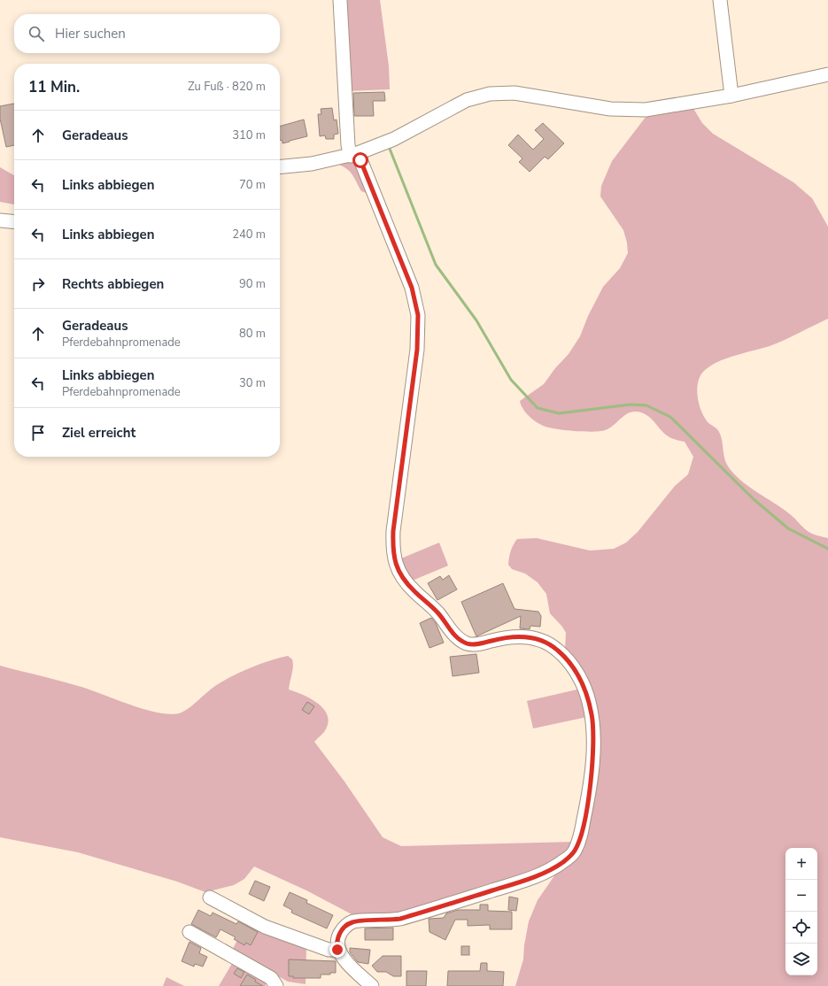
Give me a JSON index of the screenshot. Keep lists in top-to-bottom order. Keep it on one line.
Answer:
{"page":{"search":"Hier suchen","heading":["11 Min.","Zu Fuß · 820 m"],"list":[["Geradeaus","310 m"],["Links abbiegen","70 m"],["Links abbiegen","240 m"],["Rechts abbiegen","90 m"],["Geradeaus","Pferdebahnpromenade","80 m"],["Links abbiegen","Pferdebahnpromenade","30 m"],"Ziel erreicht"],"map_buttons":["+","−"]}}
